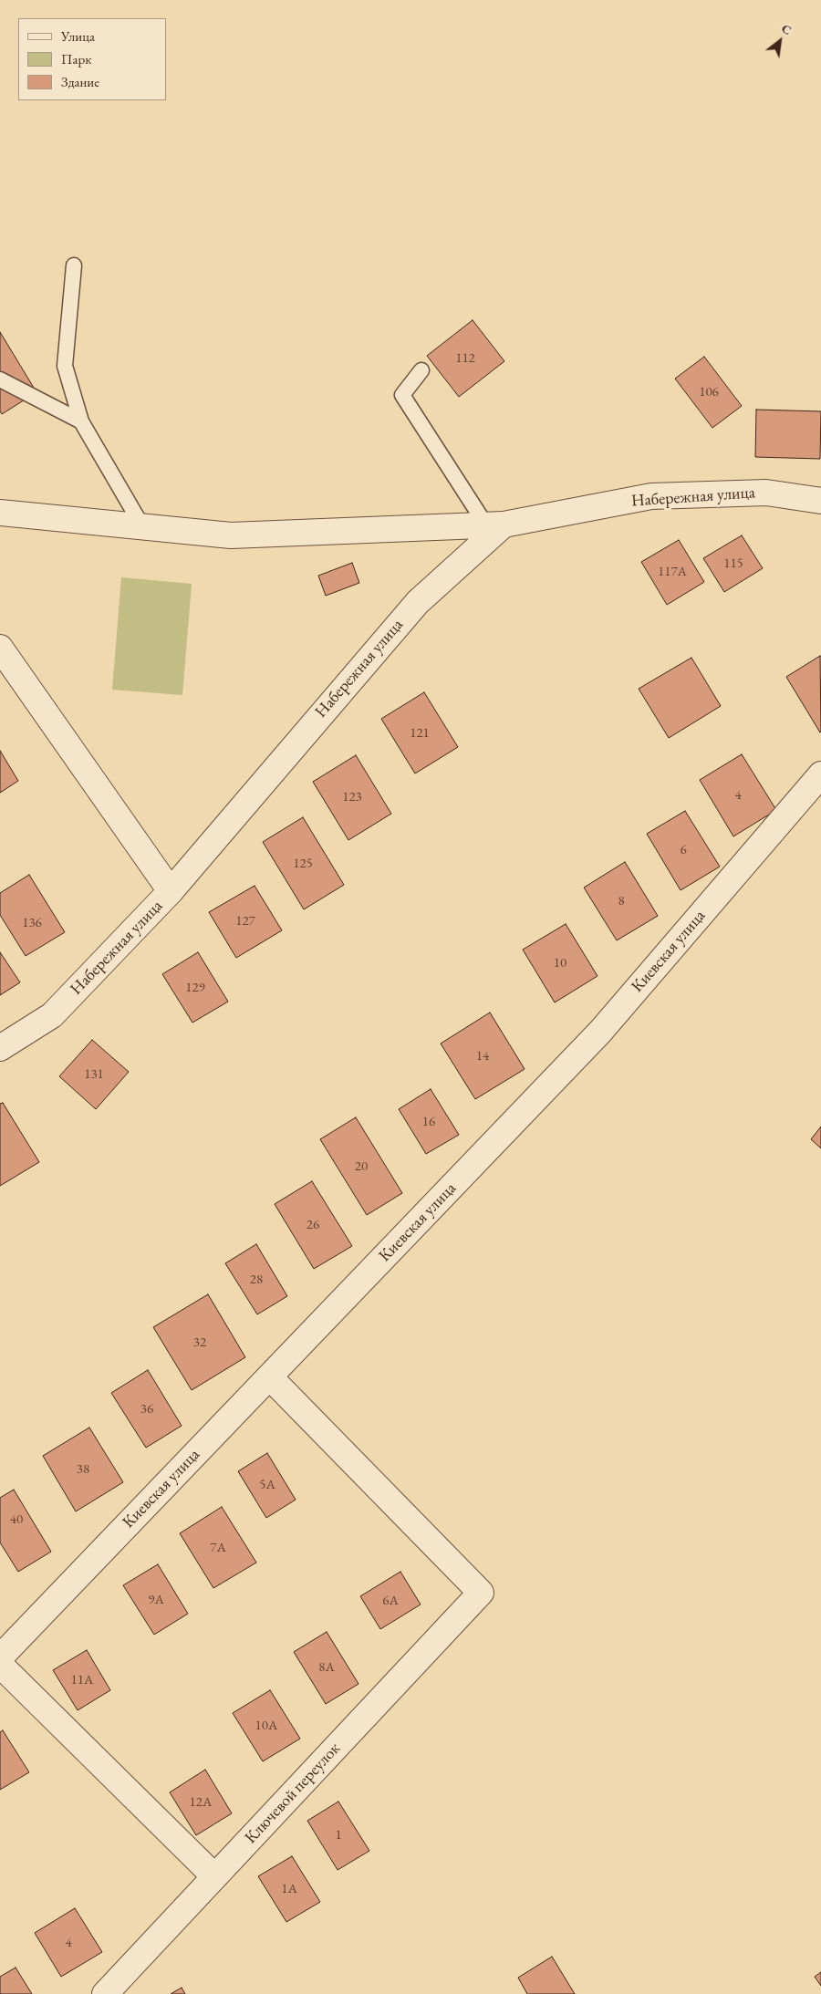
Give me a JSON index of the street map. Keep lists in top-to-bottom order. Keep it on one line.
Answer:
{"streets":{"street":["Набережная улица","Киевская улица","Ключевой переулок"]},"crossings":[["Киевская улица","Ключевой переулок"]],"house_numbers":["112","106","115","117А","121","4","123","6","125","8","127","136","10","129","14","131","16","20","26","28","32","36","38","5А","40","7А","9А","6А","8А","11А","10А","12А","1","1А","4"],"legend":["Улица","Парк","Здание"],"north":"top right"}
